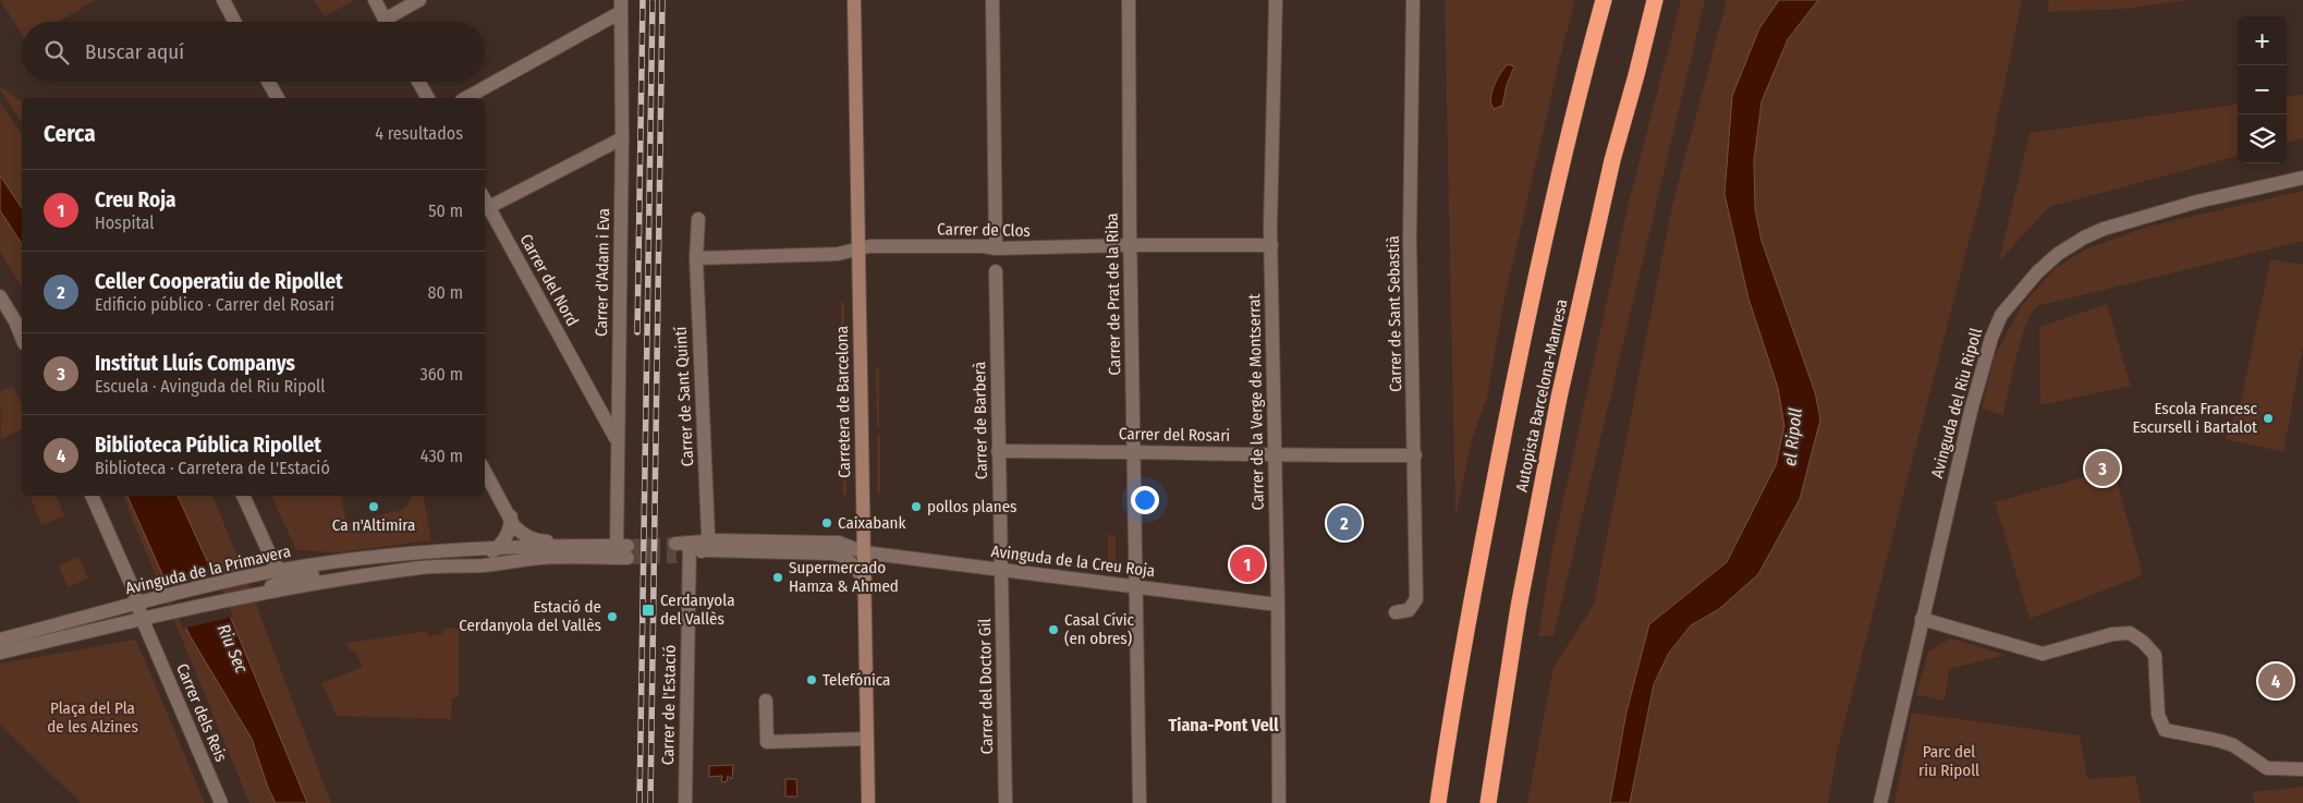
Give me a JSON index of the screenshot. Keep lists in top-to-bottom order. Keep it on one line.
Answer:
{"streets":{"highway":["Autopista Barcelona-Manresa"],"main road":["Carretera de Barcelona"],"street":["Carrer de Clos","Carrer d'Adam i Eva","Carrer del Nord","Carrer de Prat de la Riba","Carrer de Sant Sebastià","Carrer de Sant Quintí","Carrer de la Verge de Montserrat","Avinguda del Riu Ripoll","Carrer de Barberà","Carrer del Rosari","Avinguda de la Creu Roja","Avinguda de la Primavera","Carrer del Doctor Gil","Carrer de l'Estació","Carrer dels Reis"]},"crossings":[["Carrer de Clos","Carrer de Prat de la Riba"],["Carrer de Clos","Carrer de Sant Quintí"],["Carrer de Clos","Carretera de Barcelona"],["Carrer de Clos","Carrer de la Verge de Montserrat"],["Carrer d'Adam i Eva","Carrer del Nord"],["Carrer d'Adam i Eva","Avinguda de la Primavera"],["Carrer de Prat de la Riba","Carrer del Rosari"],["Carrer de Prat de la Riba","Avinguda de la Creu Roja"],["Carrer de Sant Sebastià","Carrer del Rosari"],["Carrer de Sant Quintí","Carrer de l'Estació"],["Carretera de Barcelona","Avinguda de la Creu Roja"],["Carrer de la Verge de Montserrat","Carrer del Rosari"],["Carrer de la Verge de Montserrat","Avinguda de la Creu Roja"],["Carrer de Barberà","Carrer del Rosari"],["Carrer de Barberà","Avinguda de la Creu Roja"],["Carrer de Barberà","Carrer del Doctor Gil"],["Avinguda de la Creu Roja","Carrer del Doctor Gil"],["Avinguda de la Primavera","Carrer dels Reis"]],"districts":["Tiana-Pont Vell"],"water":["el Ripoll","Riu Sec"],"parks":["Plaça del Pla de les Alzines","Parc del riu Ripoll"],"places":{"other":["Escola Francesc Escursell i Bartalot","Ca n'Altimira","pollos planes","Caixabank","Supermercado Hamza & Ahmed","Estació de Cerdanyola del Vallès","Casal Cívic (en obres)","Telefónica"],"transit":["Cerdanyola del Vallès"]},"page":{"map_buttons":["+","−"],"search":"Buscar aquí","heading":["Cerca","4 resultados"],"list":[{"mark":"1","name":"Creu Roja","note":"Hospital","value":"50 m"},{"mark":"2","name":"Celler Cooperatiu de Ripollet","note":"Edificio público · Carrer del Rosari","value":"80 m"},{"mark":"3","name":"Institut Lluís Companys","note":"Escuela · Avinguda del Riu Ripoll","value":"360 m"},{"mark":"4","name":"Biblioteca Pública Ripollet","note":"Biblioteca · Carretera de L'Estació","value":"430 m"}],"pins":["3","2","1","4"]}}
